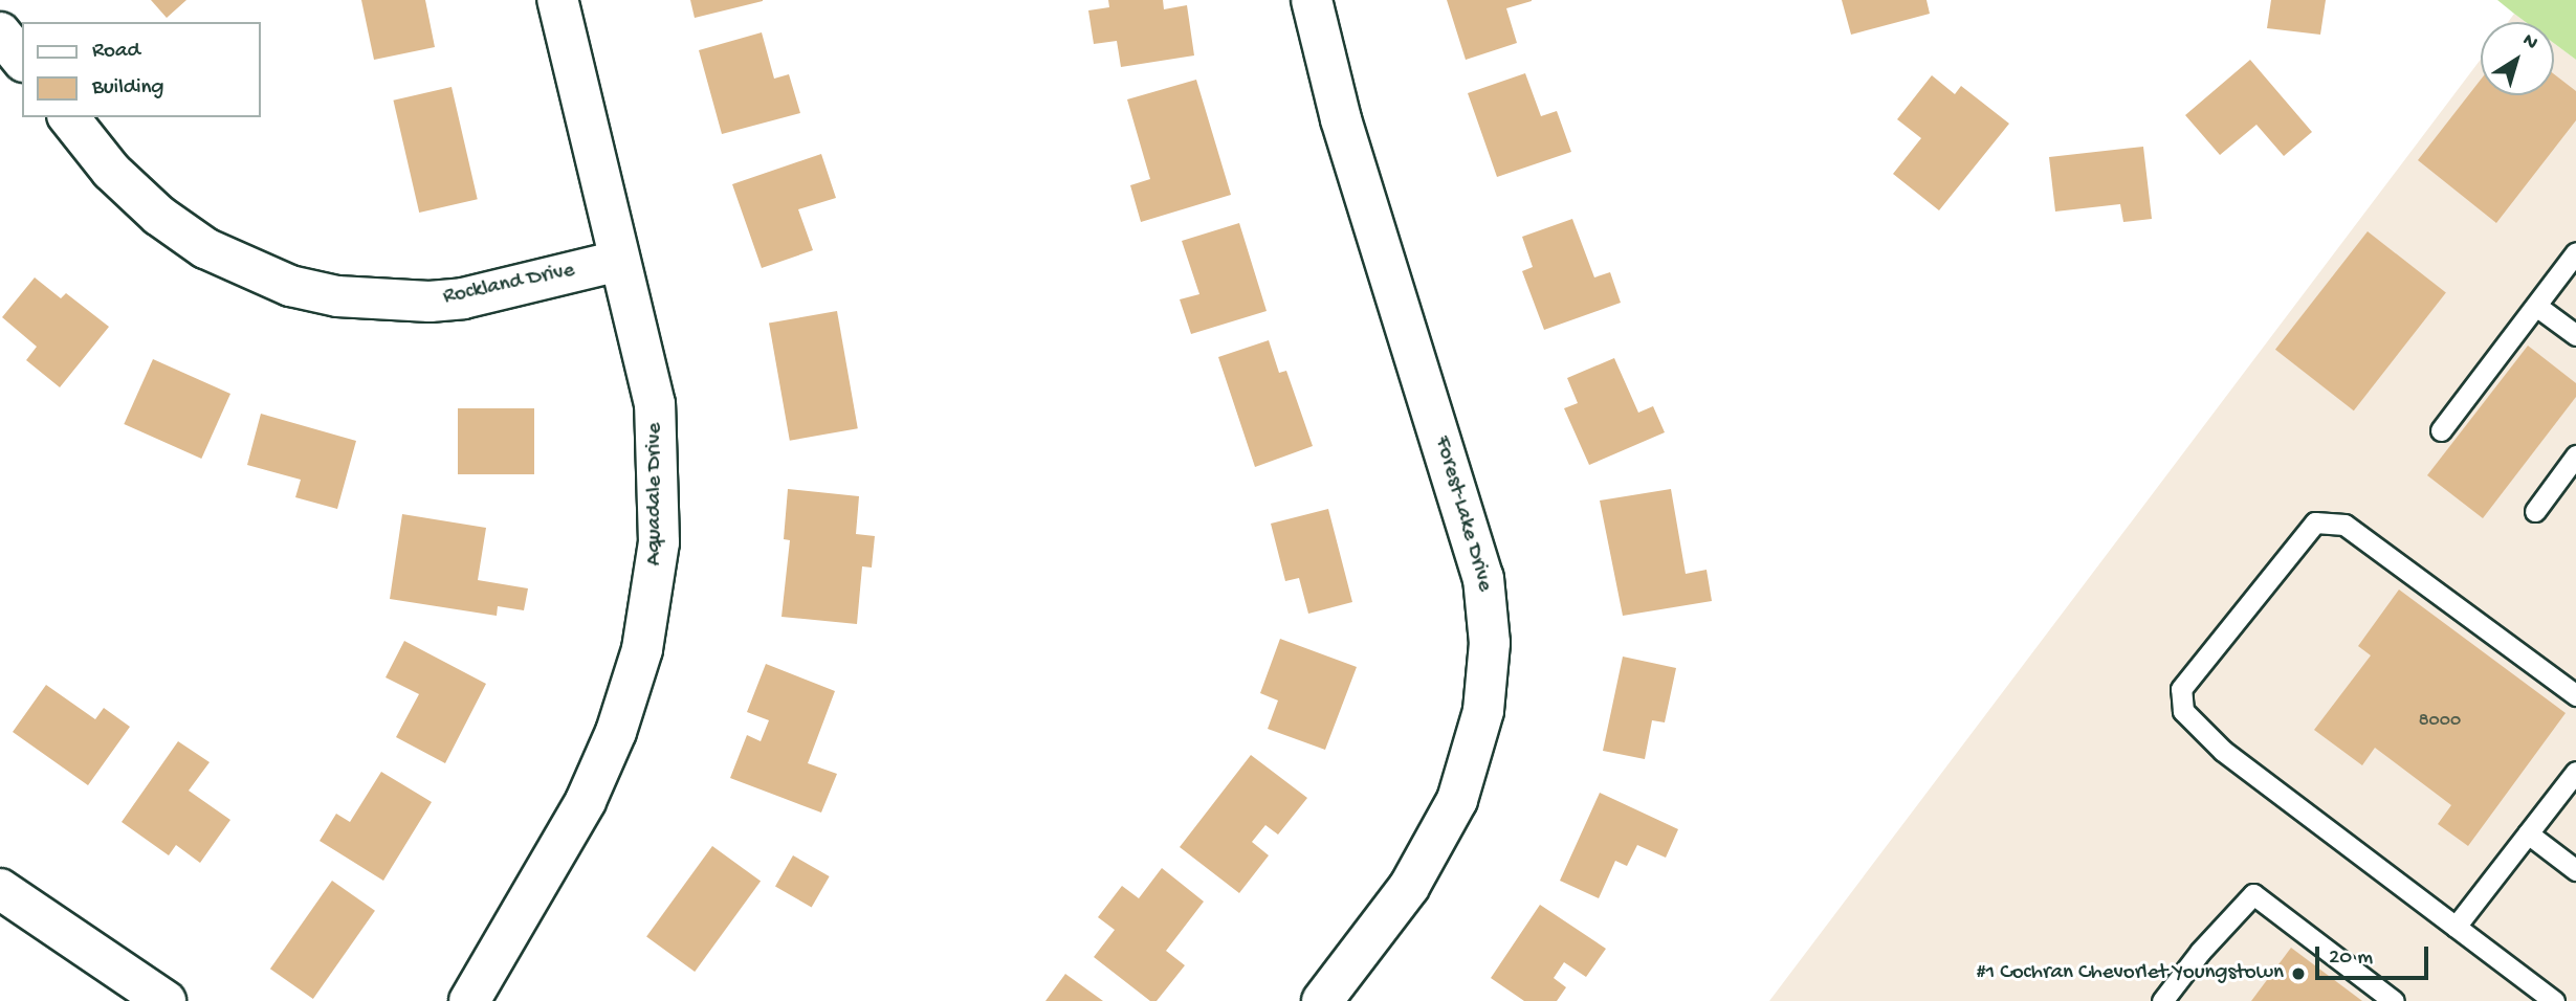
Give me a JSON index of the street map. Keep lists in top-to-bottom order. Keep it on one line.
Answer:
{"streets":{"street":["Rockland Drive","Aquadale Drive","Forest-Lake Drive"]},"crossings":[["Rockland Drive","Aquadale Drive"]],"places":["#1 Cochran Chevorlet Youngstown"],"house_numbers":["8000"],"legend":["Road","Building"],"scale_bar":"20 m","north":"top right"}
